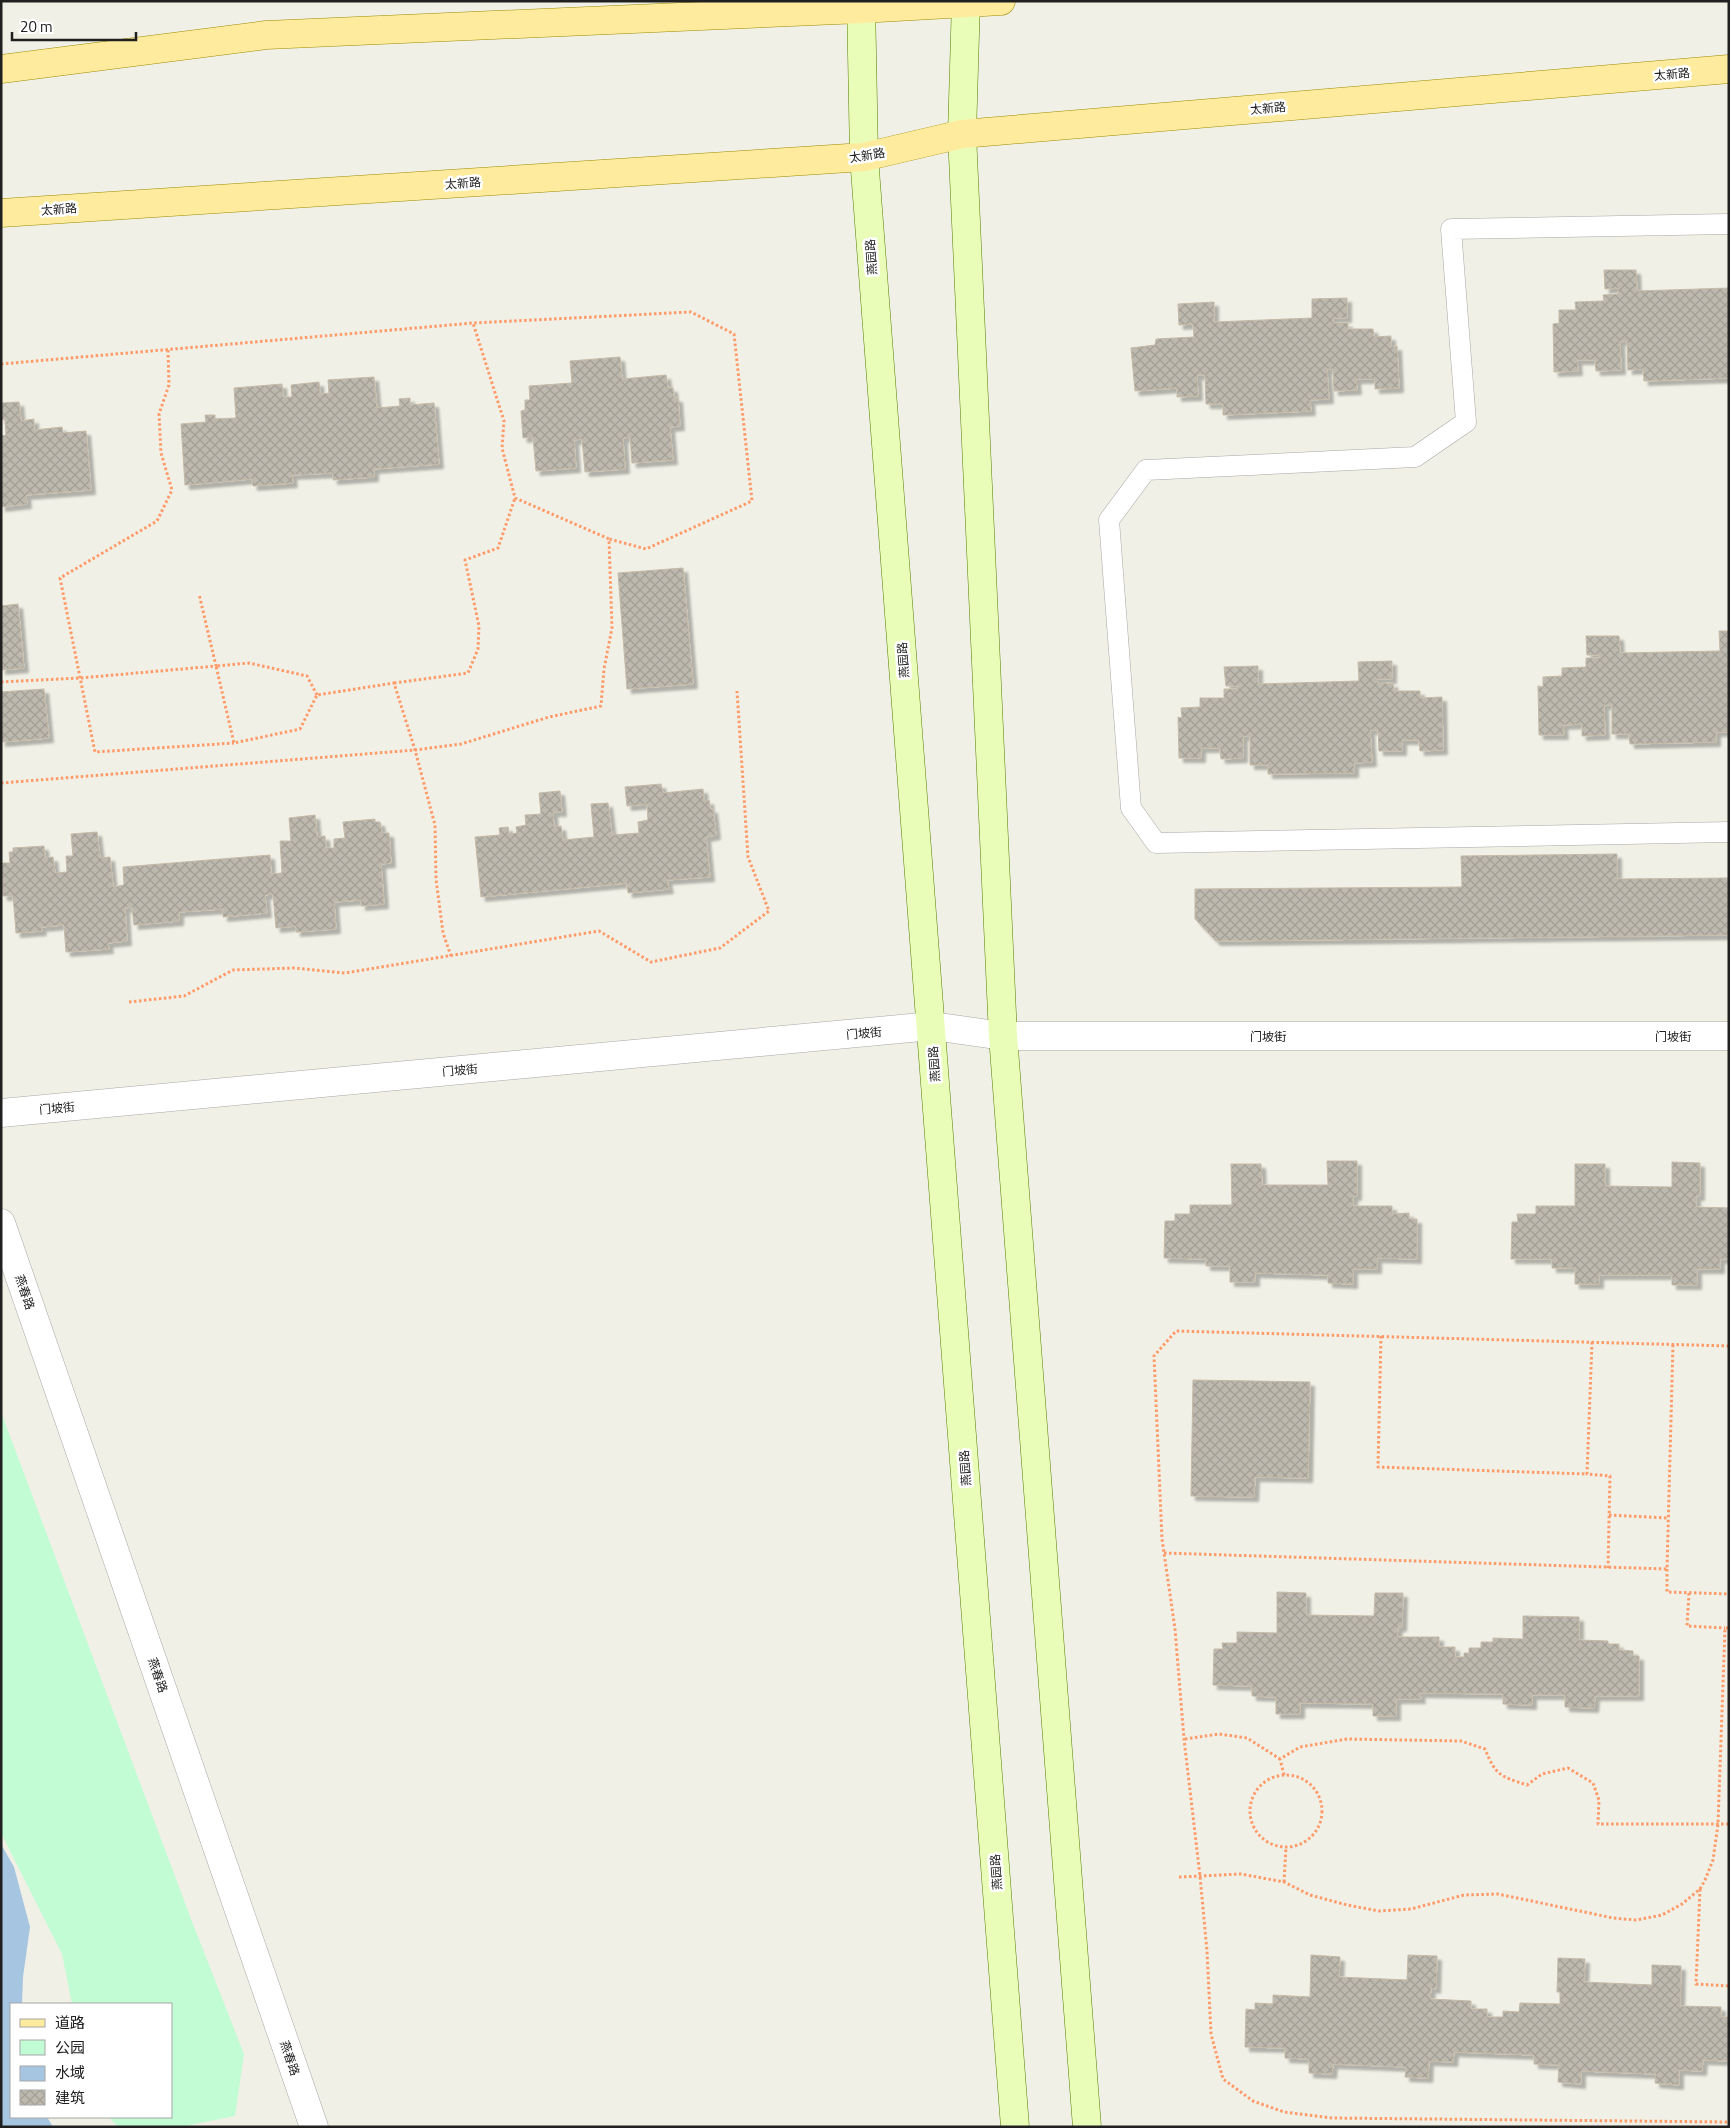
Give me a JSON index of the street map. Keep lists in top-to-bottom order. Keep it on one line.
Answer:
{"streets":{"main road":["太新路","燕园路"],"street":["门坡街","燕春路"]},"crossings":[["太新路","燕园路"],["燕园路","门坡街"]],"legend":["道路","公园","水域","建筑"],"scale_bar":"20 m"}
